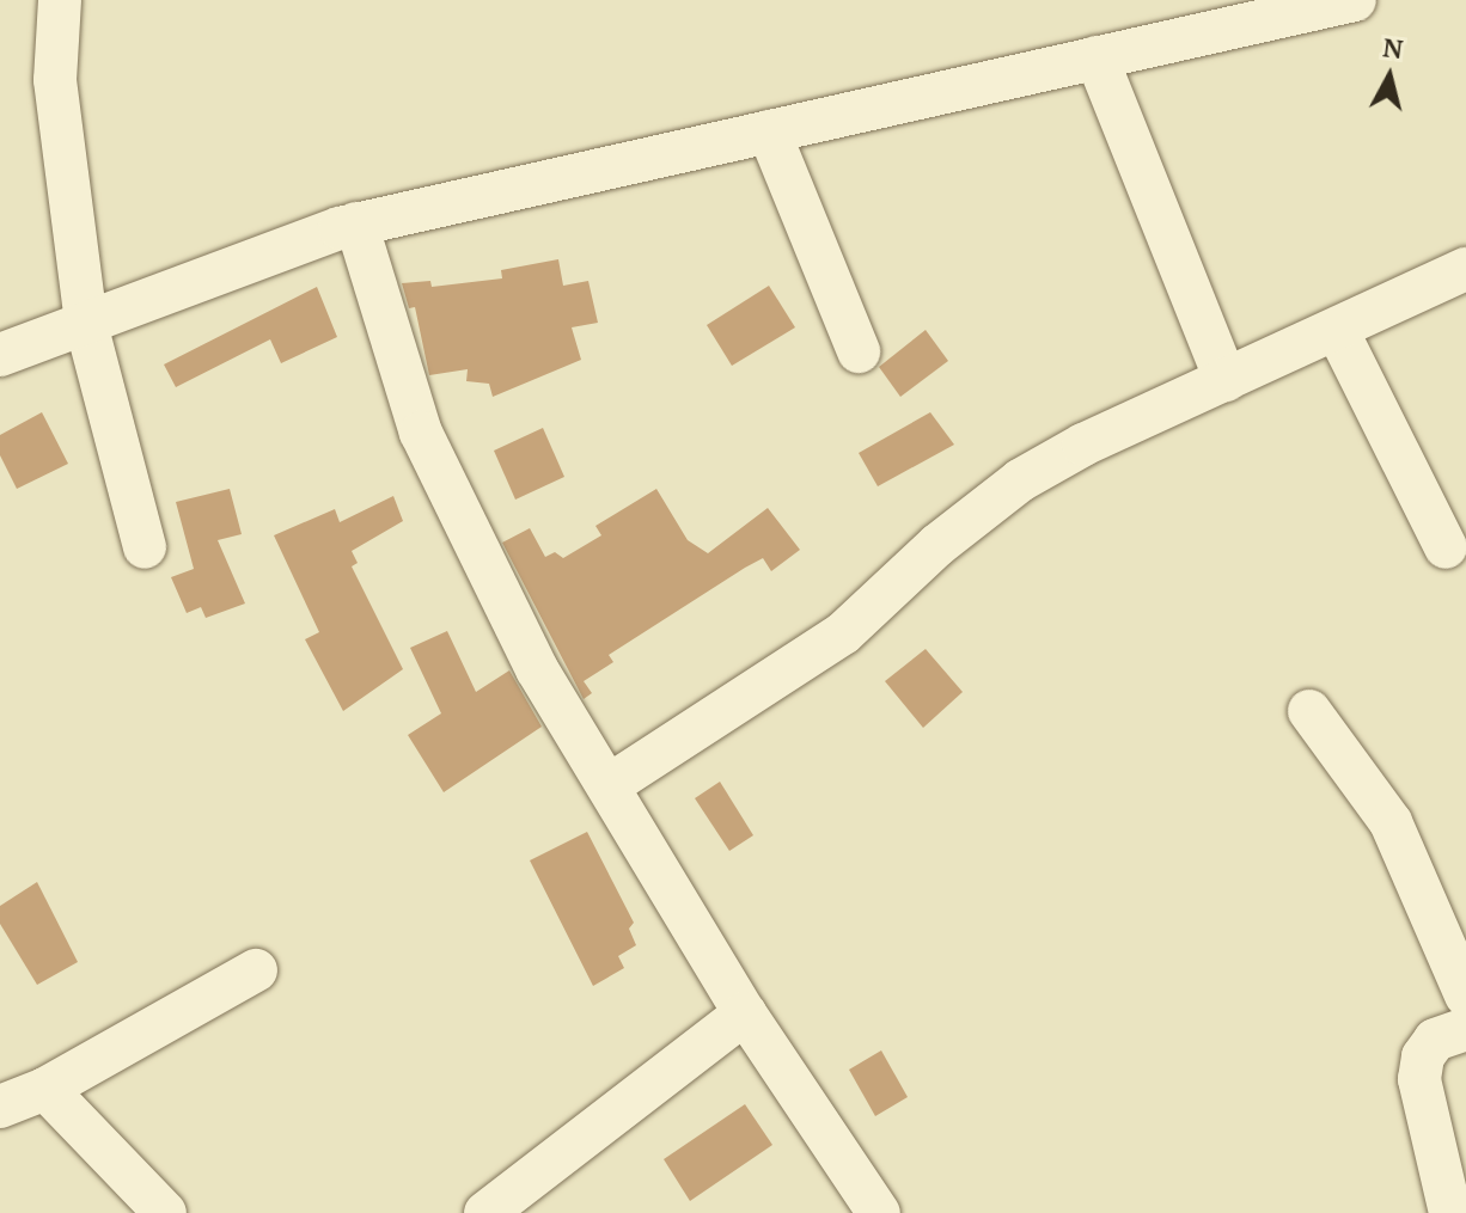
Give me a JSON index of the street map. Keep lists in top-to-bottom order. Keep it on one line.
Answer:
{"north":"top"}
